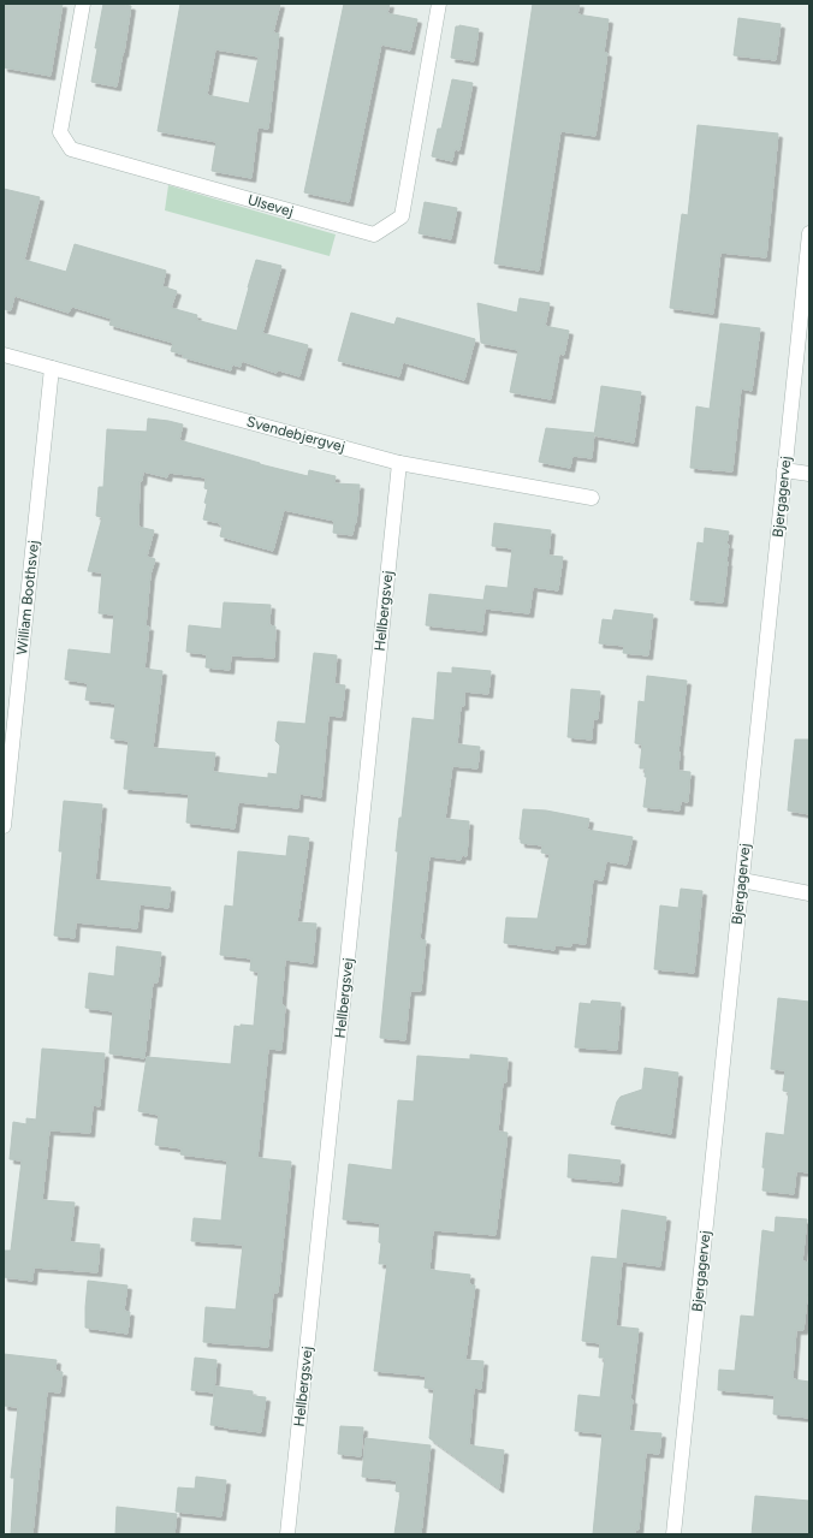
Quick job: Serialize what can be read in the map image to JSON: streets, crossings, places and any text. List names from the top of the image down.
{
  "streets": {
    "street": [
      "Ulsevej",
      "Svendebjergvej",
      "Bjergagervej",
      "William Boothsvej",
      "Hellbergsvej"
    ]
  },
  "crossings": [
    ["Svendebjergvej", "William Boothsvej"],
    ["Svendebjergvej", "Hellbergsvej"]
  ]
}
